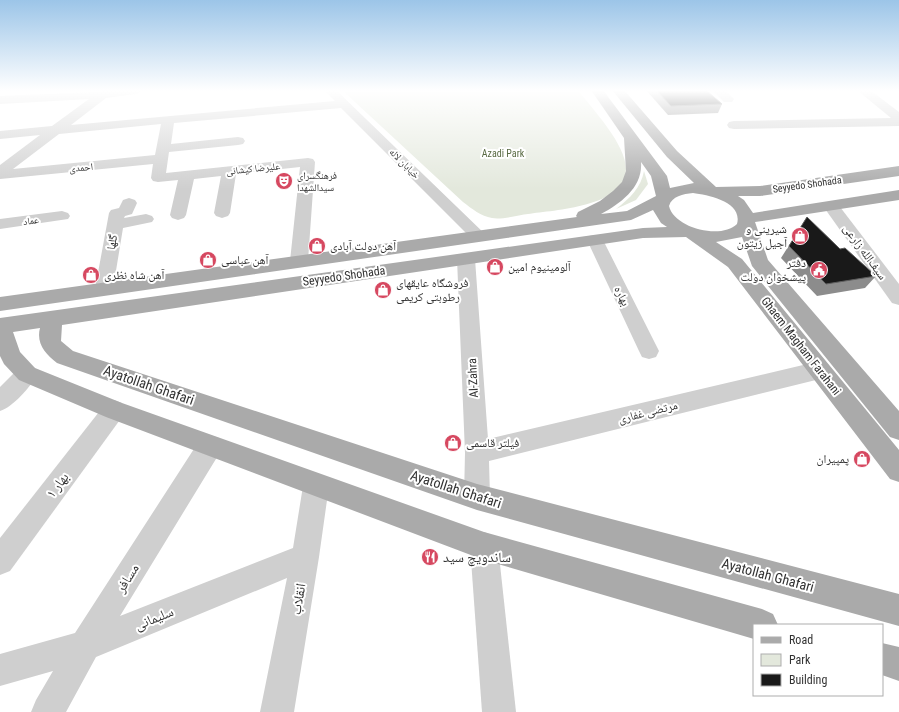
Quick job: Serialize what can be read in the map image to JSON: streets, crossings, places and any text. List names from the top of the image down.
{
  "streets": {
    "main road": ["Seyyedo Shohada", "Ghaem Magham Farahani", "Ayatollah Ghafari"],
    "street": [
      "خیابان لاله",
      "احمدی",
      "علیرضا کیشانی",
      "عماد",
      "گلها",
      "سیف‌الله زارعی",
      "بهاره",
      "Al-Zahra",
      "مرتضی غفاری",
      "بهار ۱",
      "مسافر",
      "انقلاب",
      "سلیمانی"
    ]
  },
  "crossings": [
    ["خیابان لاله", "Seyyedo Shohada"],
    ["احمدی", "علیرضا کیشانی"],
    ["علیرضا کیشانی", "Seyyedo Shohada"],
    ["Seyyedo Shohada", "گلها"],
    ["Seyyedo Shohada", "بهاره"],
    ["Seyyedo Shohada", "Ghaem Magham Farahani"],
    ["Seyyedo Shohada", "Al-Zahra"],
    ["Seyyedo Shohada", "Ayatollah Ghafari"],
    ["Ghaem Magham Farahani", "مرتضی غفاری"],
    ["Al-Zahra", "Ayatollah Ghafari"],
    ["Al-Zahra", "مرتضی غفاری"],
    ["مسافر", "سلیمانی"],
    ["انقلاب", "سلیمانی"]
  ],
  "parks": ["Azadi Park"],
  "places": {
    "theatre": ["فرهنگسرای سیدالشهدا"],
    "shop": [
      "شیرینی و آجیل زیتون",
      "آهن دولت آبادی",
      "آهن عباسی",
      "آلومینیوم امین",
      "آهن شاه نظری",
      "فروشگاه عایقهای رطوبتی کریمی",
      "فیلتر قاسمی",
      "پمپیران"
    ],
    "public building": ["دفتر پیشخوان دولت"],
    "restaurant": ["ساندویچ سید"]
  },
  "legend": ["Road", "Park", "Building"]
}
